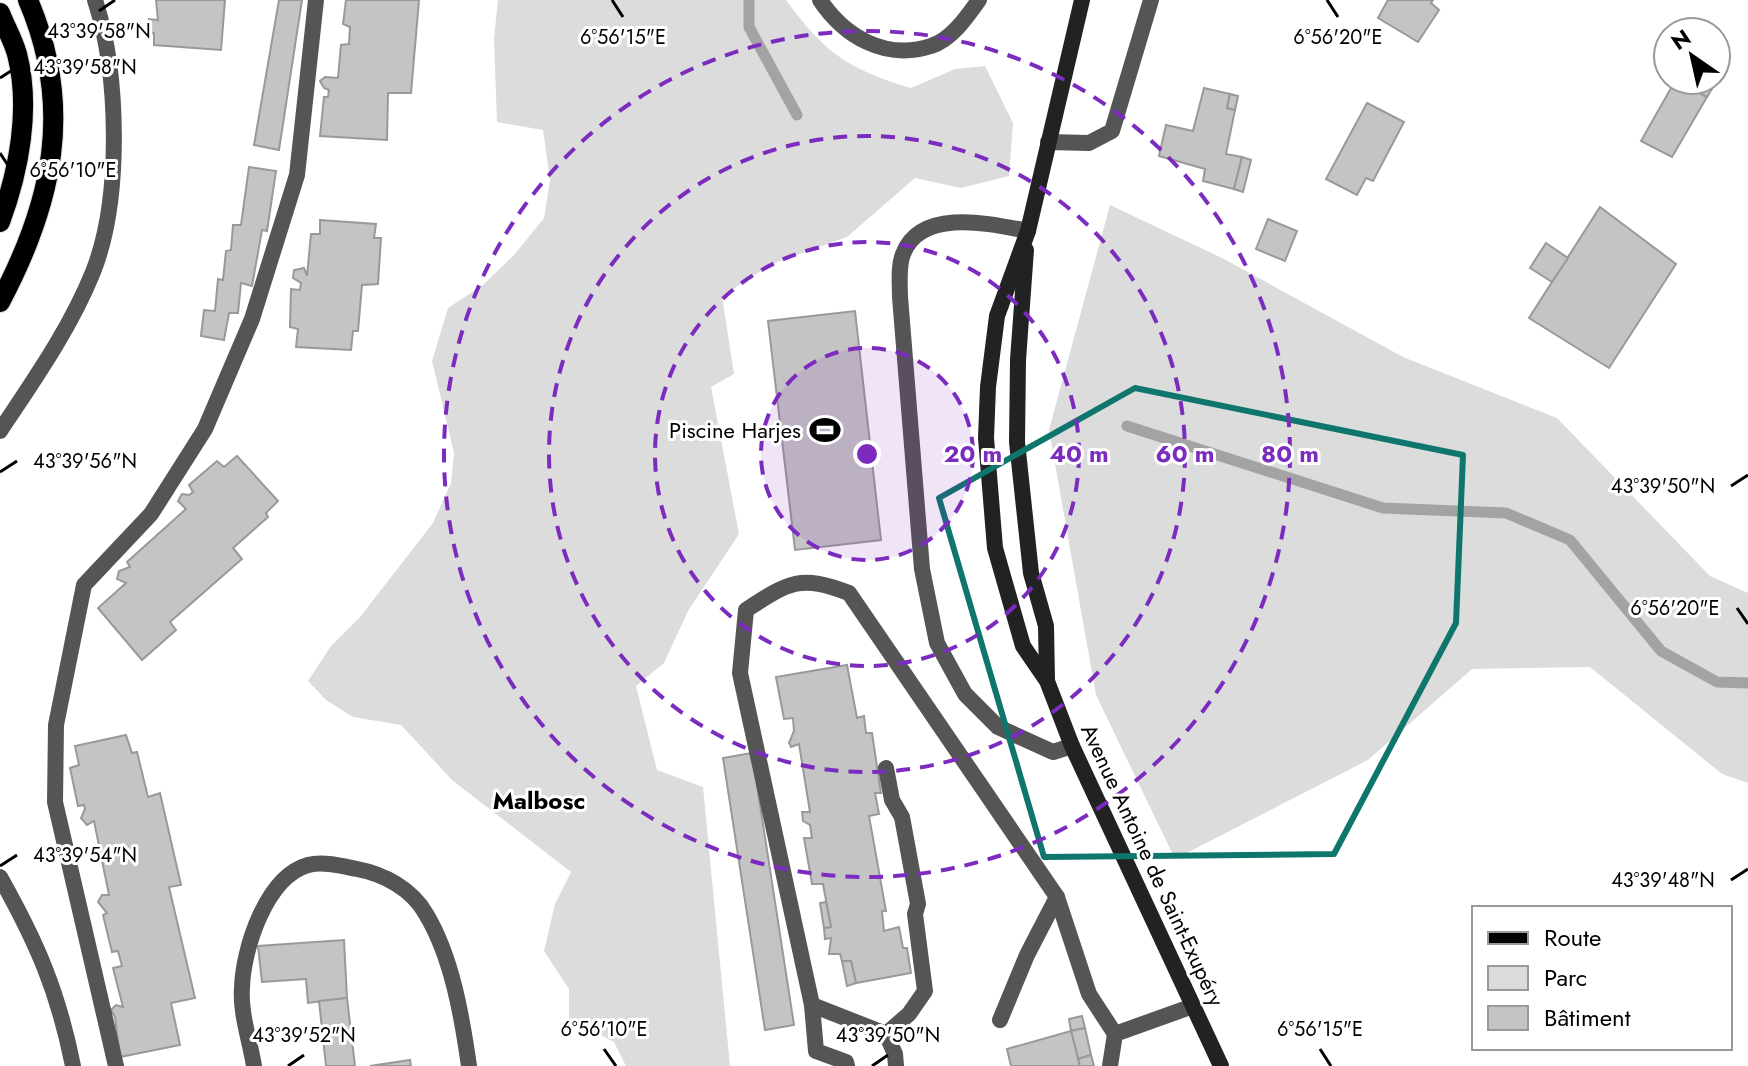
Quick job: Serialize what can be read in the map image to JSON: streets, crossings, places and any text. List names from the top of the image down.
{
  "streets": {
    "main road": ["Avenue Antoine de Saint-Exupéry"]
  },
  "districts": ["Malbosc"],
  "places": {
    "sports": ["Piscine Harjes"]
  },
  "legend": ["Route", "Parc", "Bâtiment"],
  "north": "top left",
  "coordinates": [
    "43°39'58\"N",
    "6°56'15\"E",
    "6°56'20\"E",
    "6°56'10\"E",
    "43°39'56\"N",
    "43°39'50\"N",
    "43°39'54\"N",
    "43°39'48\"N",
    "43°39'52\"N"
  ],
  "rings": [
    "20 m",
    "40 m",
    "60 m",
    "80 m"
  ]
}
